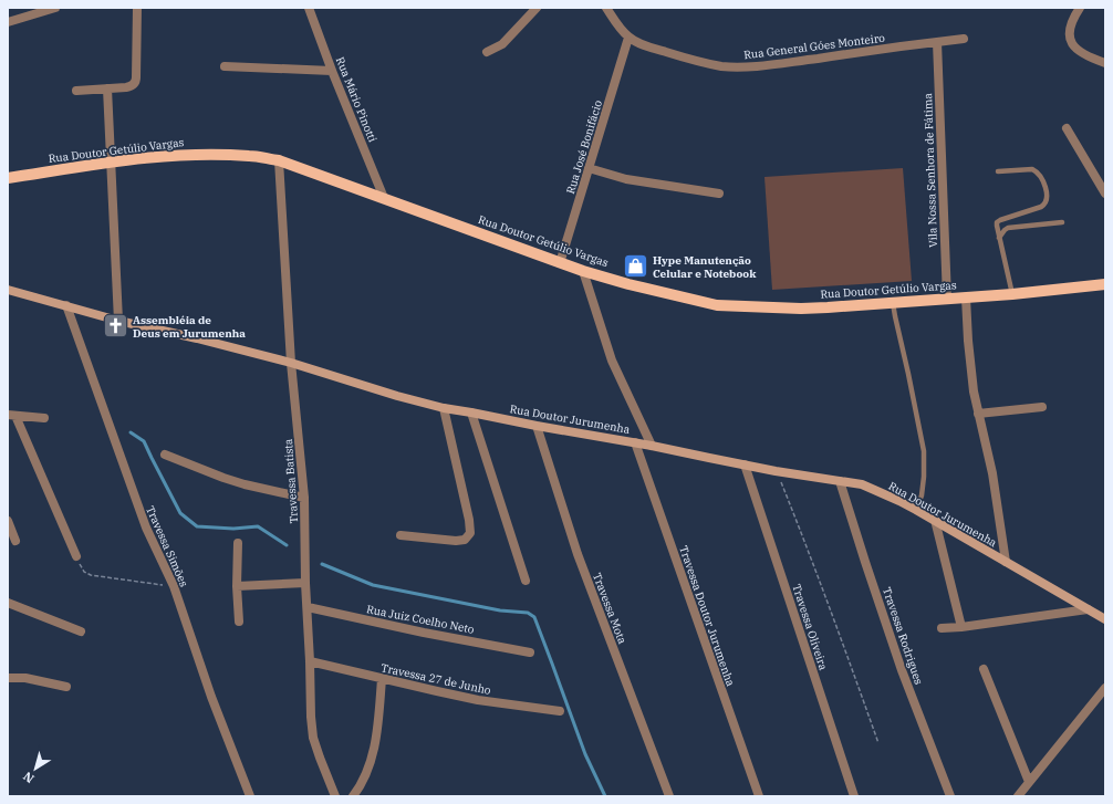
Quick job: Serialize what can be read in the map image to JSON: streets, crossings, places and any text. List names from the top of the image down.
{
  "streets": {
    "main road": ["Rua Doutor Getúlio Vargas", "Rua Doutor Jurumenha"],
    "street": [
      "Rua General Góes Monteiro",
      "Rua Mário Pinotti",
      "Rua José Bonifácio",
      "Vila Nossa Senhora de Fátima",
      "Travessa Batista",
      "Travessa Simões",
      "Travessa Mota",
      "Travessa Doutor Jurumenha",
      "Rua Juiz Coelho Neto",
      "Travessa Oliveira",
      "Travessa Rodrigues",
      "Travessa 27 de Junho"
    ]
  },
  "crossings": [
    ["Rua General Góes Monteiro", "Rua José Bonifácio"],
    ["Rua General Góes Monteiro", "Vila Nossa Senhora de Fátima"],
    ["Rua Mário Pinotti", "Rua Doutor Getúlio Vargas"],
    ["Rua José Bonifácio", "Rua Doutor Getúlio Vargas"],
    ["Rua Doutor Getúlio Vargas", "Vila Nossa Senhora de Fátima"],
    ["Rua Doutor Getúlio Vargas", "Travessa Batista"],
    ["Rua Doutor Jurumenha", "Travessa Batista"],
    ["Rua Doutor Jurumenha", "Travessa Simões"],
    ["Rua Doutor Jurumenha", "Travessa Mota"],
    ["Rua Doutor Jurumenha", "Travessa Doutor Jurumenha"],
    ["Rua Doutor Jurumenha", "Travessa Oliveira"],
    ["Rua Doutor Jurumenha", "Travessa Rodrigues"],
    ["Travessa Batista", "Rua Juiz Coelho Neto"],
    ["Travessa Batista", "Travessa 27 de Junho"]
  ],
  "places": {
    "shop": ["Hype Manutenção Celular e Notebook"],
    "church": ["Assembléia de Deus em Jurumenha"]
  },
  "north": "bottom left"
}
